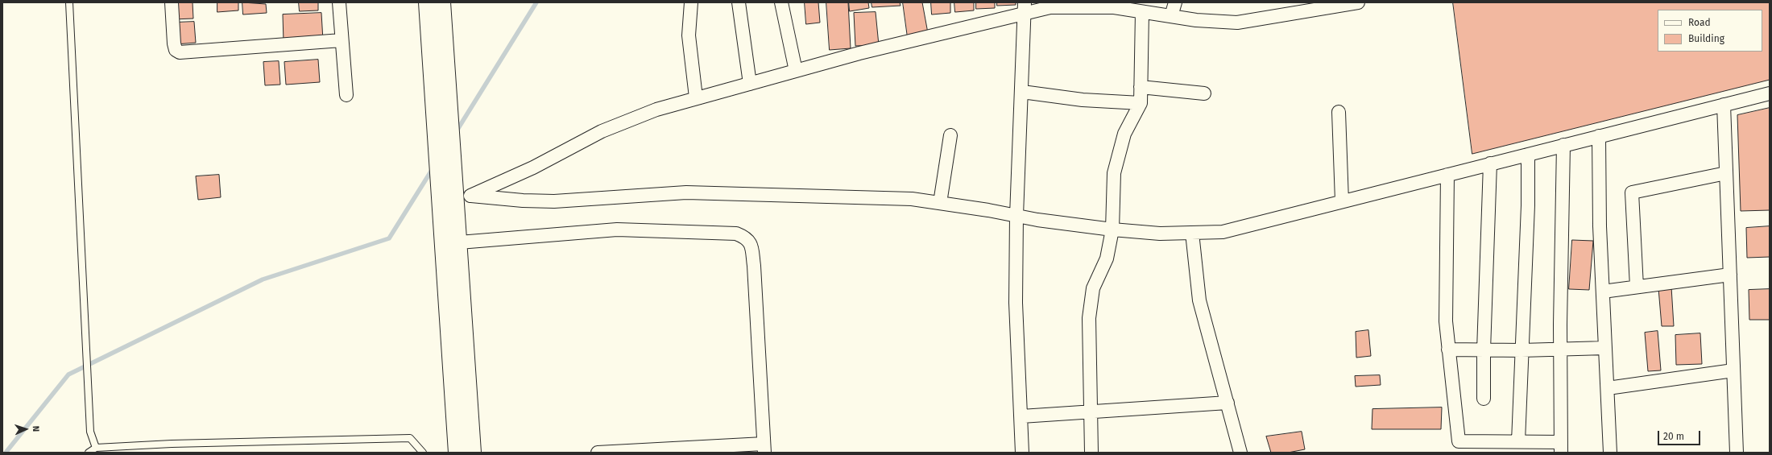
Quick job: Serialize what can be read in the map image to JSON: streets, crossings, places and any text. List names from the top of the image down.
{
  "legend": ["Road", "Building"],
  "scale_bar": "20 m",
  "north": "right"
}
